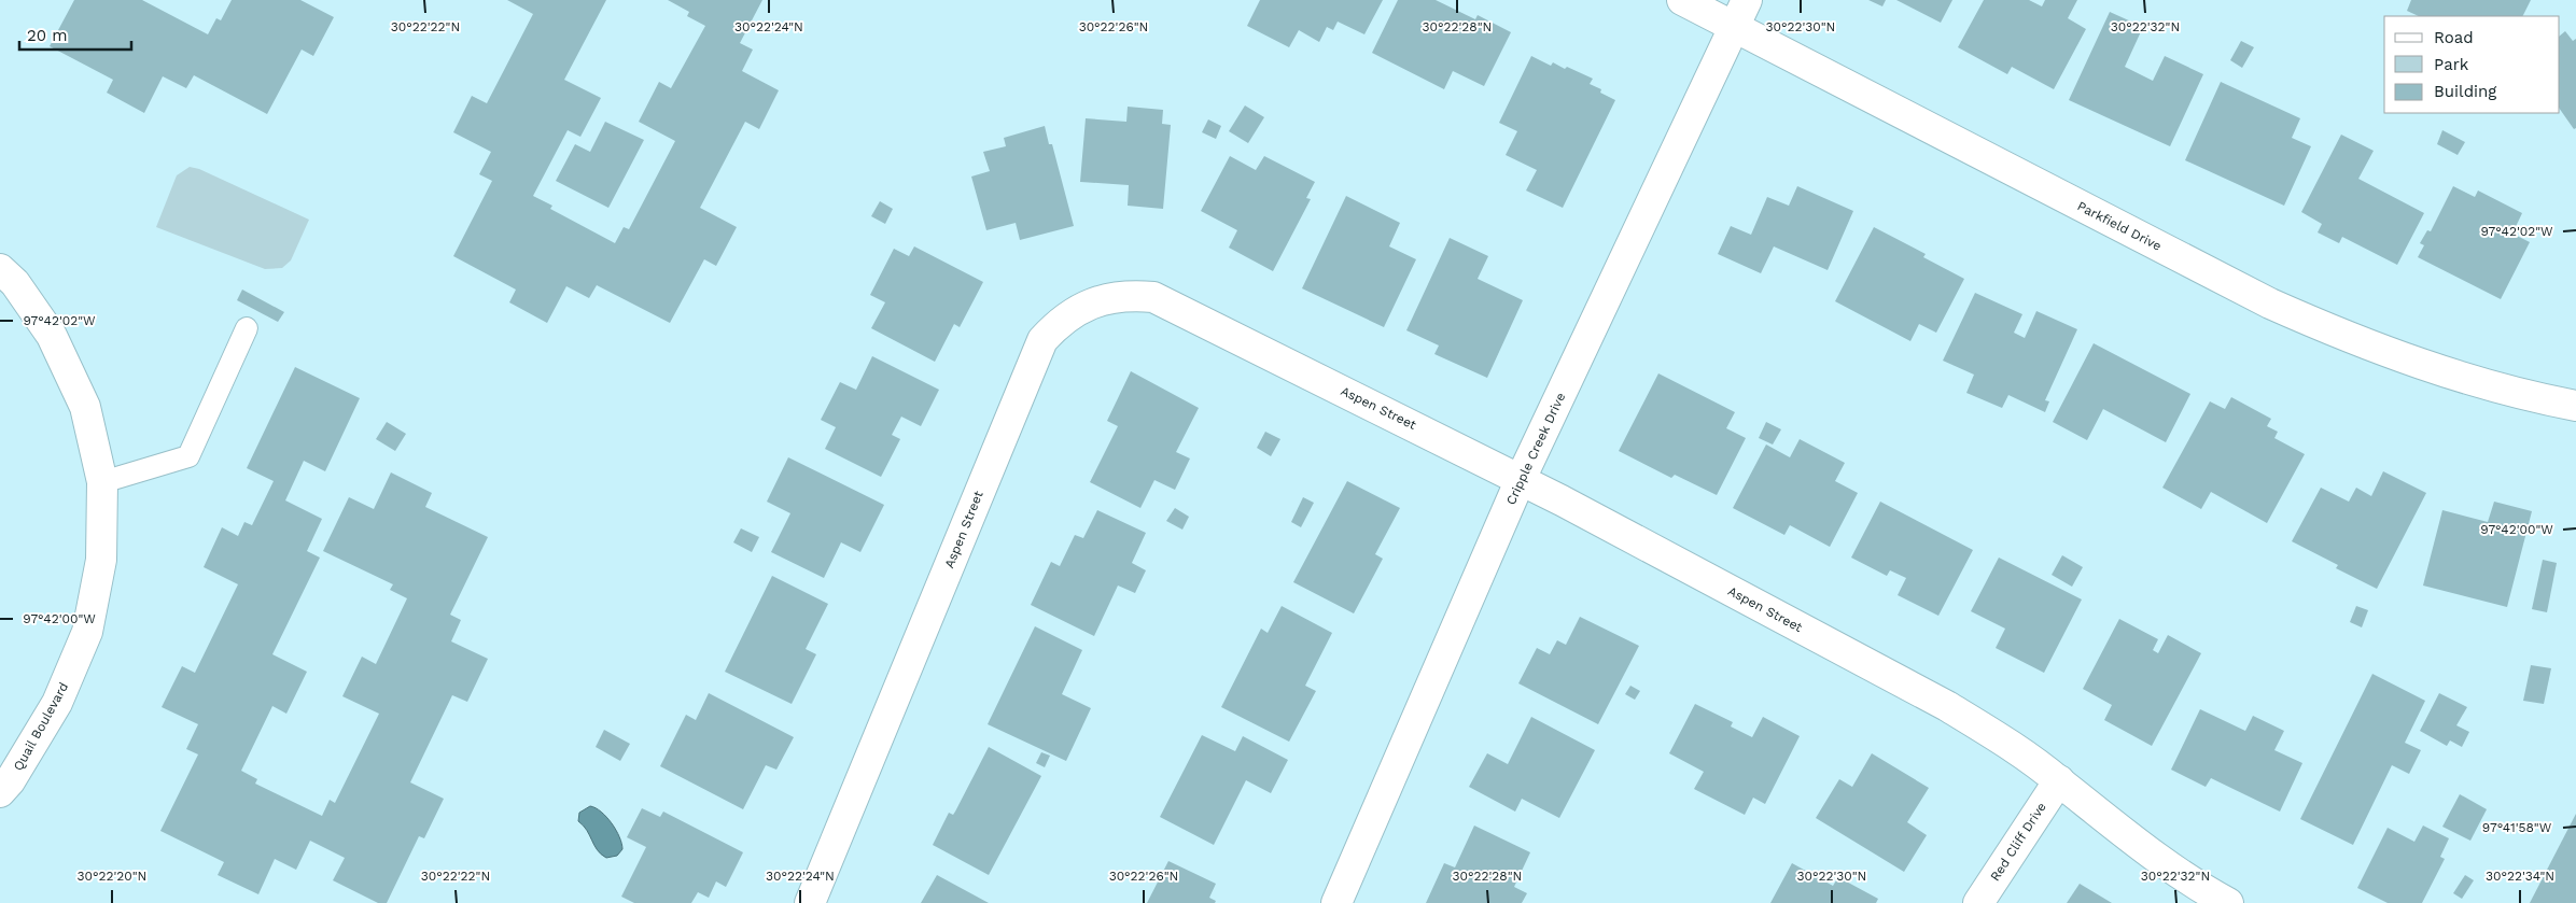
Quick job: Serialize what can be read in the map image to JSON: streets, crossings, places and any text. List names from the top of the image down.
{
  "streets": {
    "street": [
      "Parkfield Drive",
      "Aspen Street",
      "Cripple Creek Drive",
      "Quail Boulevard",
      "Red Cliff Drive"
    ]
  },
  "crossings": [
    ["Parkfield Drive", "Cripple Creek Drive"],
    ["Aspen Street", "Cripple Creek Drive"],
    ["Aspen Street", "Red Cliff Drive"]
  ],
  "legend": ["Road", "Park", "Building"],
  "scale_bar": "20 m",
  "coordinates": [
    "30°22'22\"N",
    "30°22'24\"N",
    "30°22'26\"N",
    "30°22'28\"N",
    "30°22'30\"N",
    "30°22'32\"N",
    "97°42'02\"W",
    "97°42'00\"W",
    "97°41'58\"W",
    "30°22'20\"N",
    "30°22'34\"N"
  ]
}
